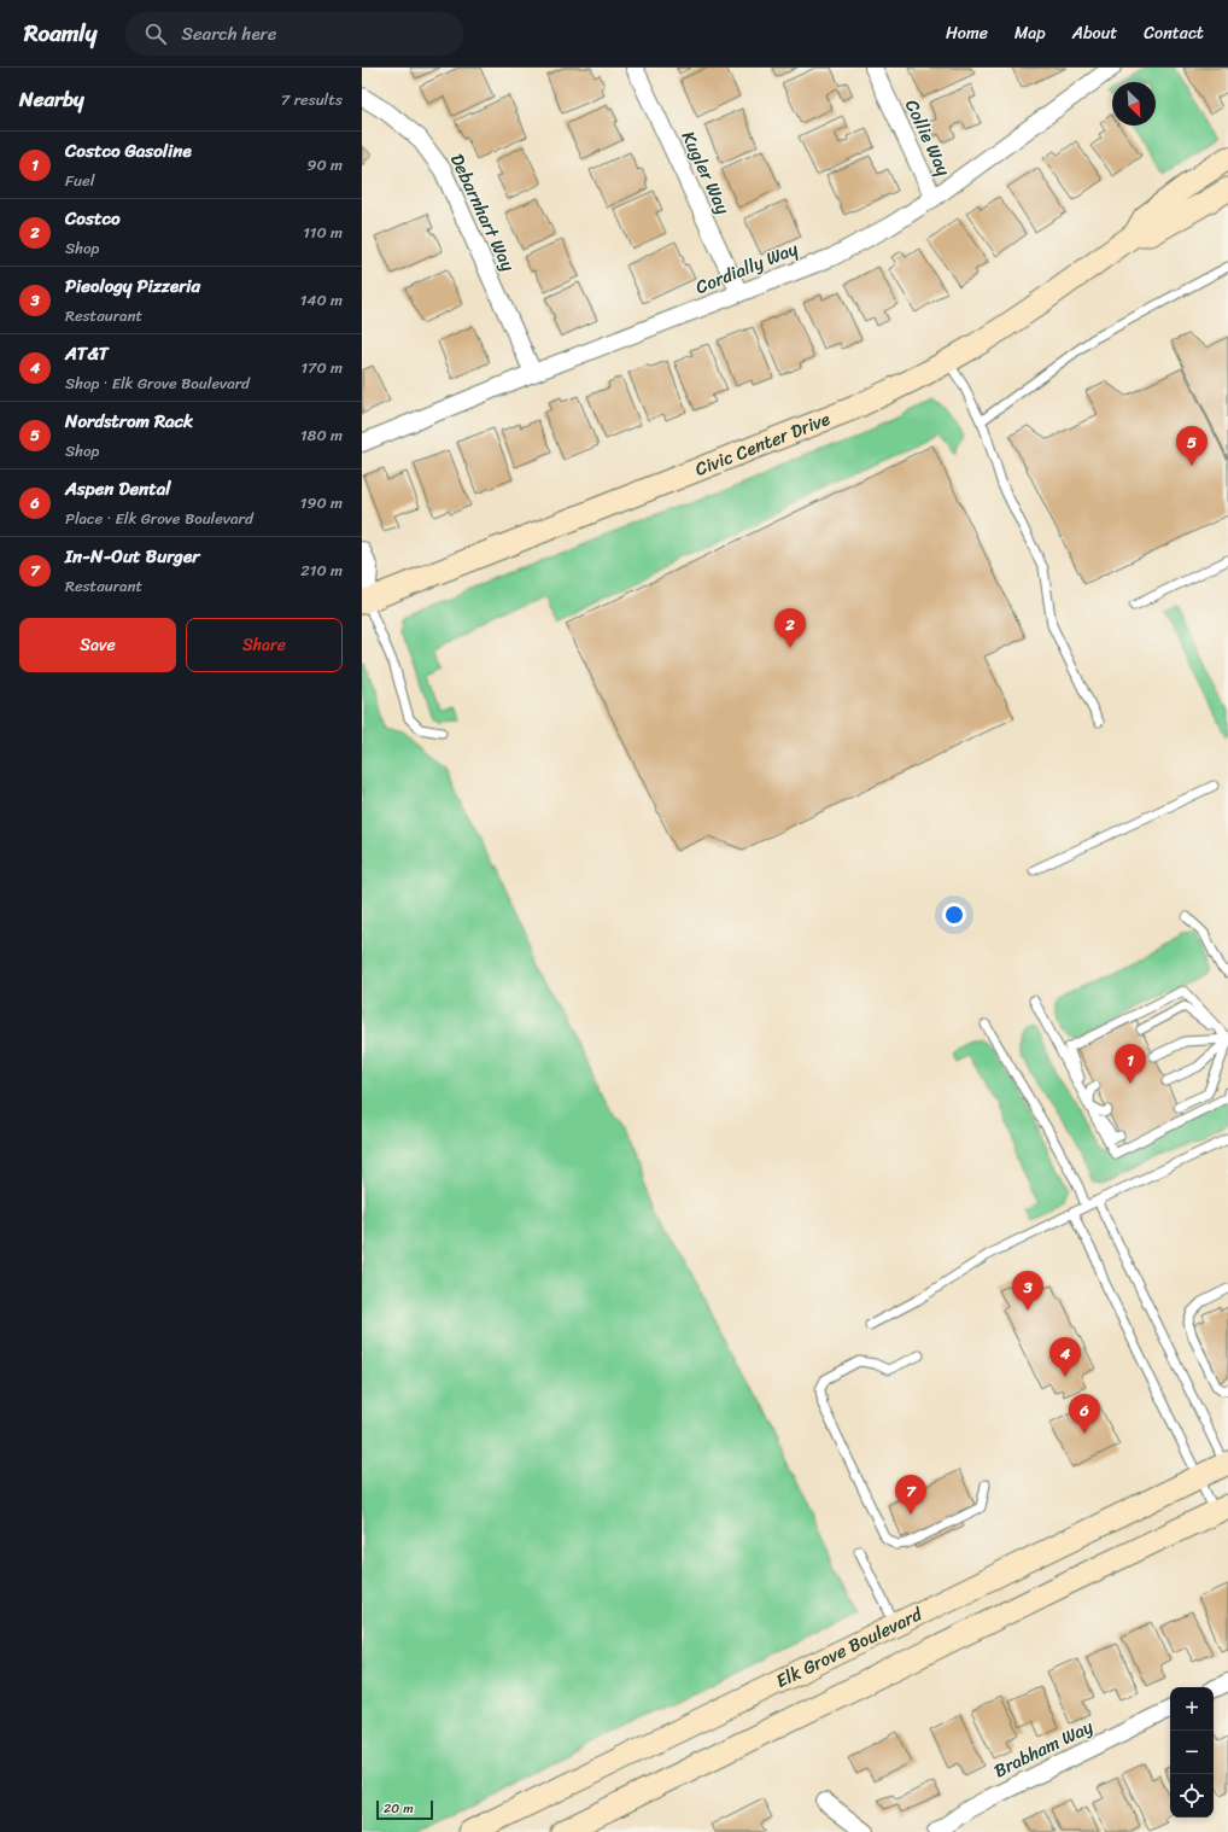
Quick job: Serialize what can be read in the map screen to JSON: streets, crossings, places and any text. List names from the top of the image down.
{
  "streets": {
    "main road": ["Civic Center Drive", "Elk Grove Boulevard"],
    "street": [
      "Collie Way",
      "Kugler Way",
      "Debarnhart Way",
      "Cordially Way",
      "Brabham Way"
    ]
  },
  "crossings": [
    ["Collie Way", "Cordially Way"],
    ["Kugler Way", "Cordially Way"],
    ["Debarnhart Way", "Cordially Way"]
  ],
  "scale_bar": "20 m",
  "north": "bottom right",
  "page": {
    "header": "Roamly",
    "search": "Search here",
    "nav": [
      "Home",
      "Map",
      "About",
      "Contact"
    ],
    "heading": ["Nearby", "7 results"],
    "list": [
      {
        "mark": "1",
        "name": "Costco Gasoline",
        "note": "Fuel",
        "value": "90 m"
      },
      {
        "mark": "2",
        "name": "Costco",
        "note": "Shop",
        "value": "110 m"
      },
      {
        "mark": "3",
        "name": "Pieology Pizzeria",
        "note": "Restaurant",
        "value": "140 m"
      },
      {
        "mark": "4",
        "name": "AT&T",
        "note": "Shop · Elk Grove Boulevard",
        "value": "170 m"
      },
      {
        "mark": "5",
        "name": "Nordstrom Rack",
        "note": "Shop",
        "value": "180 m"
      },
      {
        "mark": "6",
        "name": "Aspen Dental",
        "note": "Place · Elk Grove Boulevard",
        "value": "190 m"
      },
      {
        "mark": "7",
        "name": "In-N-Out Burger",
        "note": "Restaurant",
        "value": "210 m"
      }
    ],
    "pins": [
      "5",
      "2",
      "1",
      "3",
      "4",
      "6",
      "7"
    ],
    "buttons": ["Save", "Share"],
    "map_buttons": ["+", "−"],
    "scale": "20 m"
  }
}
